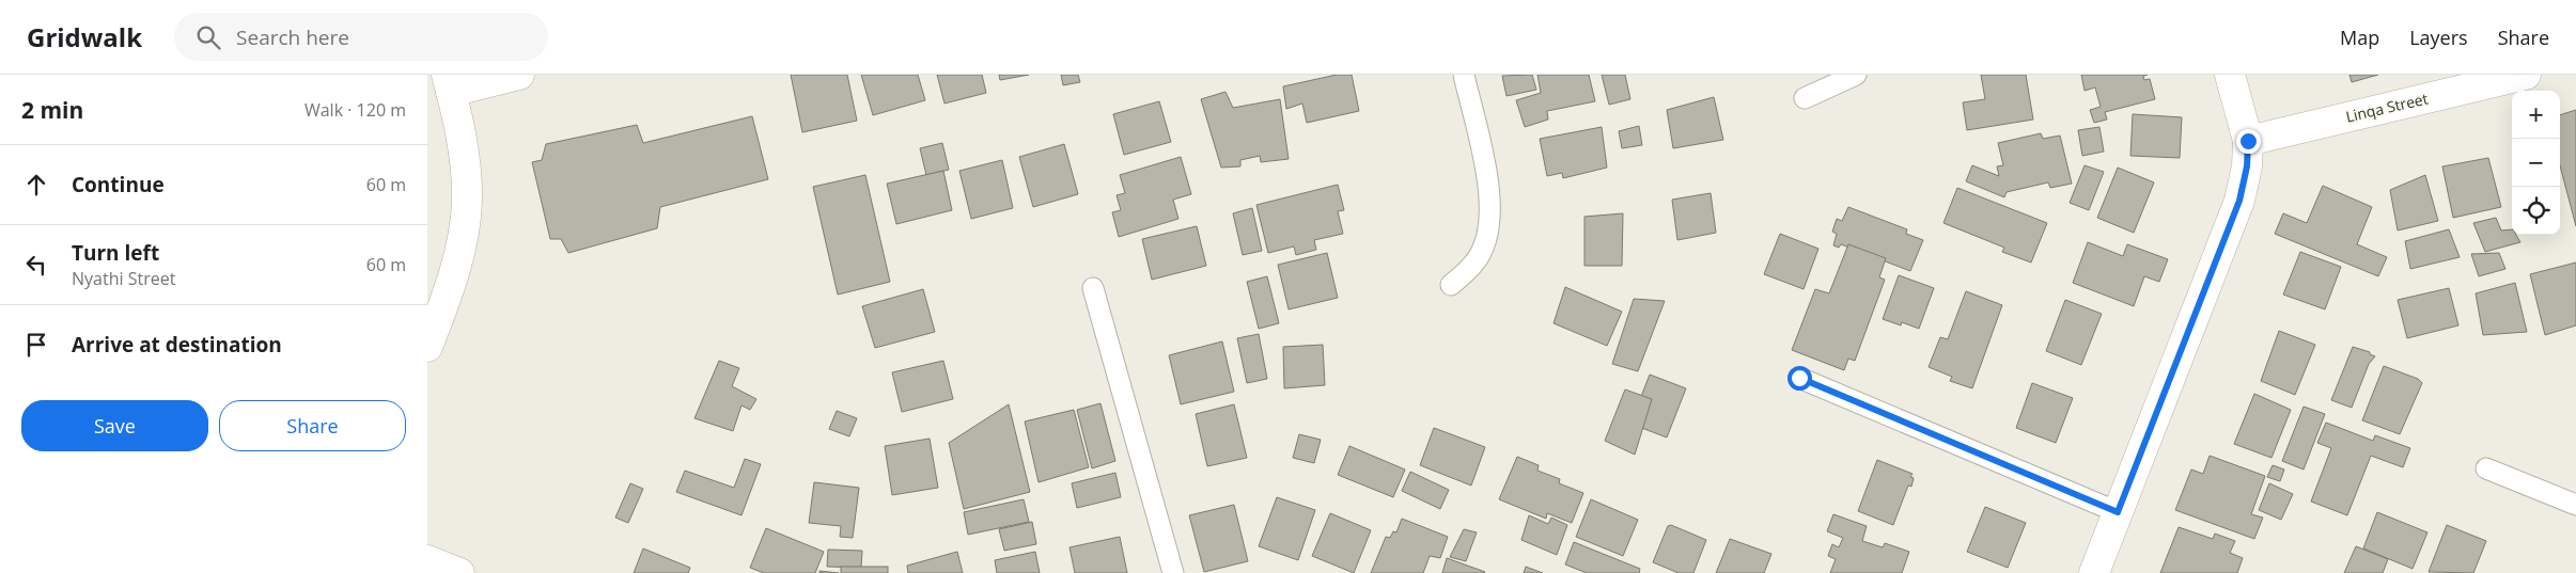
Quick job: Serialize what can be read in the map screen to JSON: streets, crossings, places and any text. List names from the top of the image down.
{
  "streets": {
    "street": ["Linqa Street"]
  },
  "page": {
    "header": "Gridwalk",
    "search": "Search here",
    "nav": ["Map", "Layers", "Share"],
    "heading": ["2 min", "Walk · 120 m"],
    "map_buttons": ["+", "−"],
    "list": [
      ["Continue", "60 m"],
      ["Turn left", "Nyathi Street", "60 m"],
      "Arrive at destination"
    ],
    "buttons": ["Save", "Share"]
  }
}
